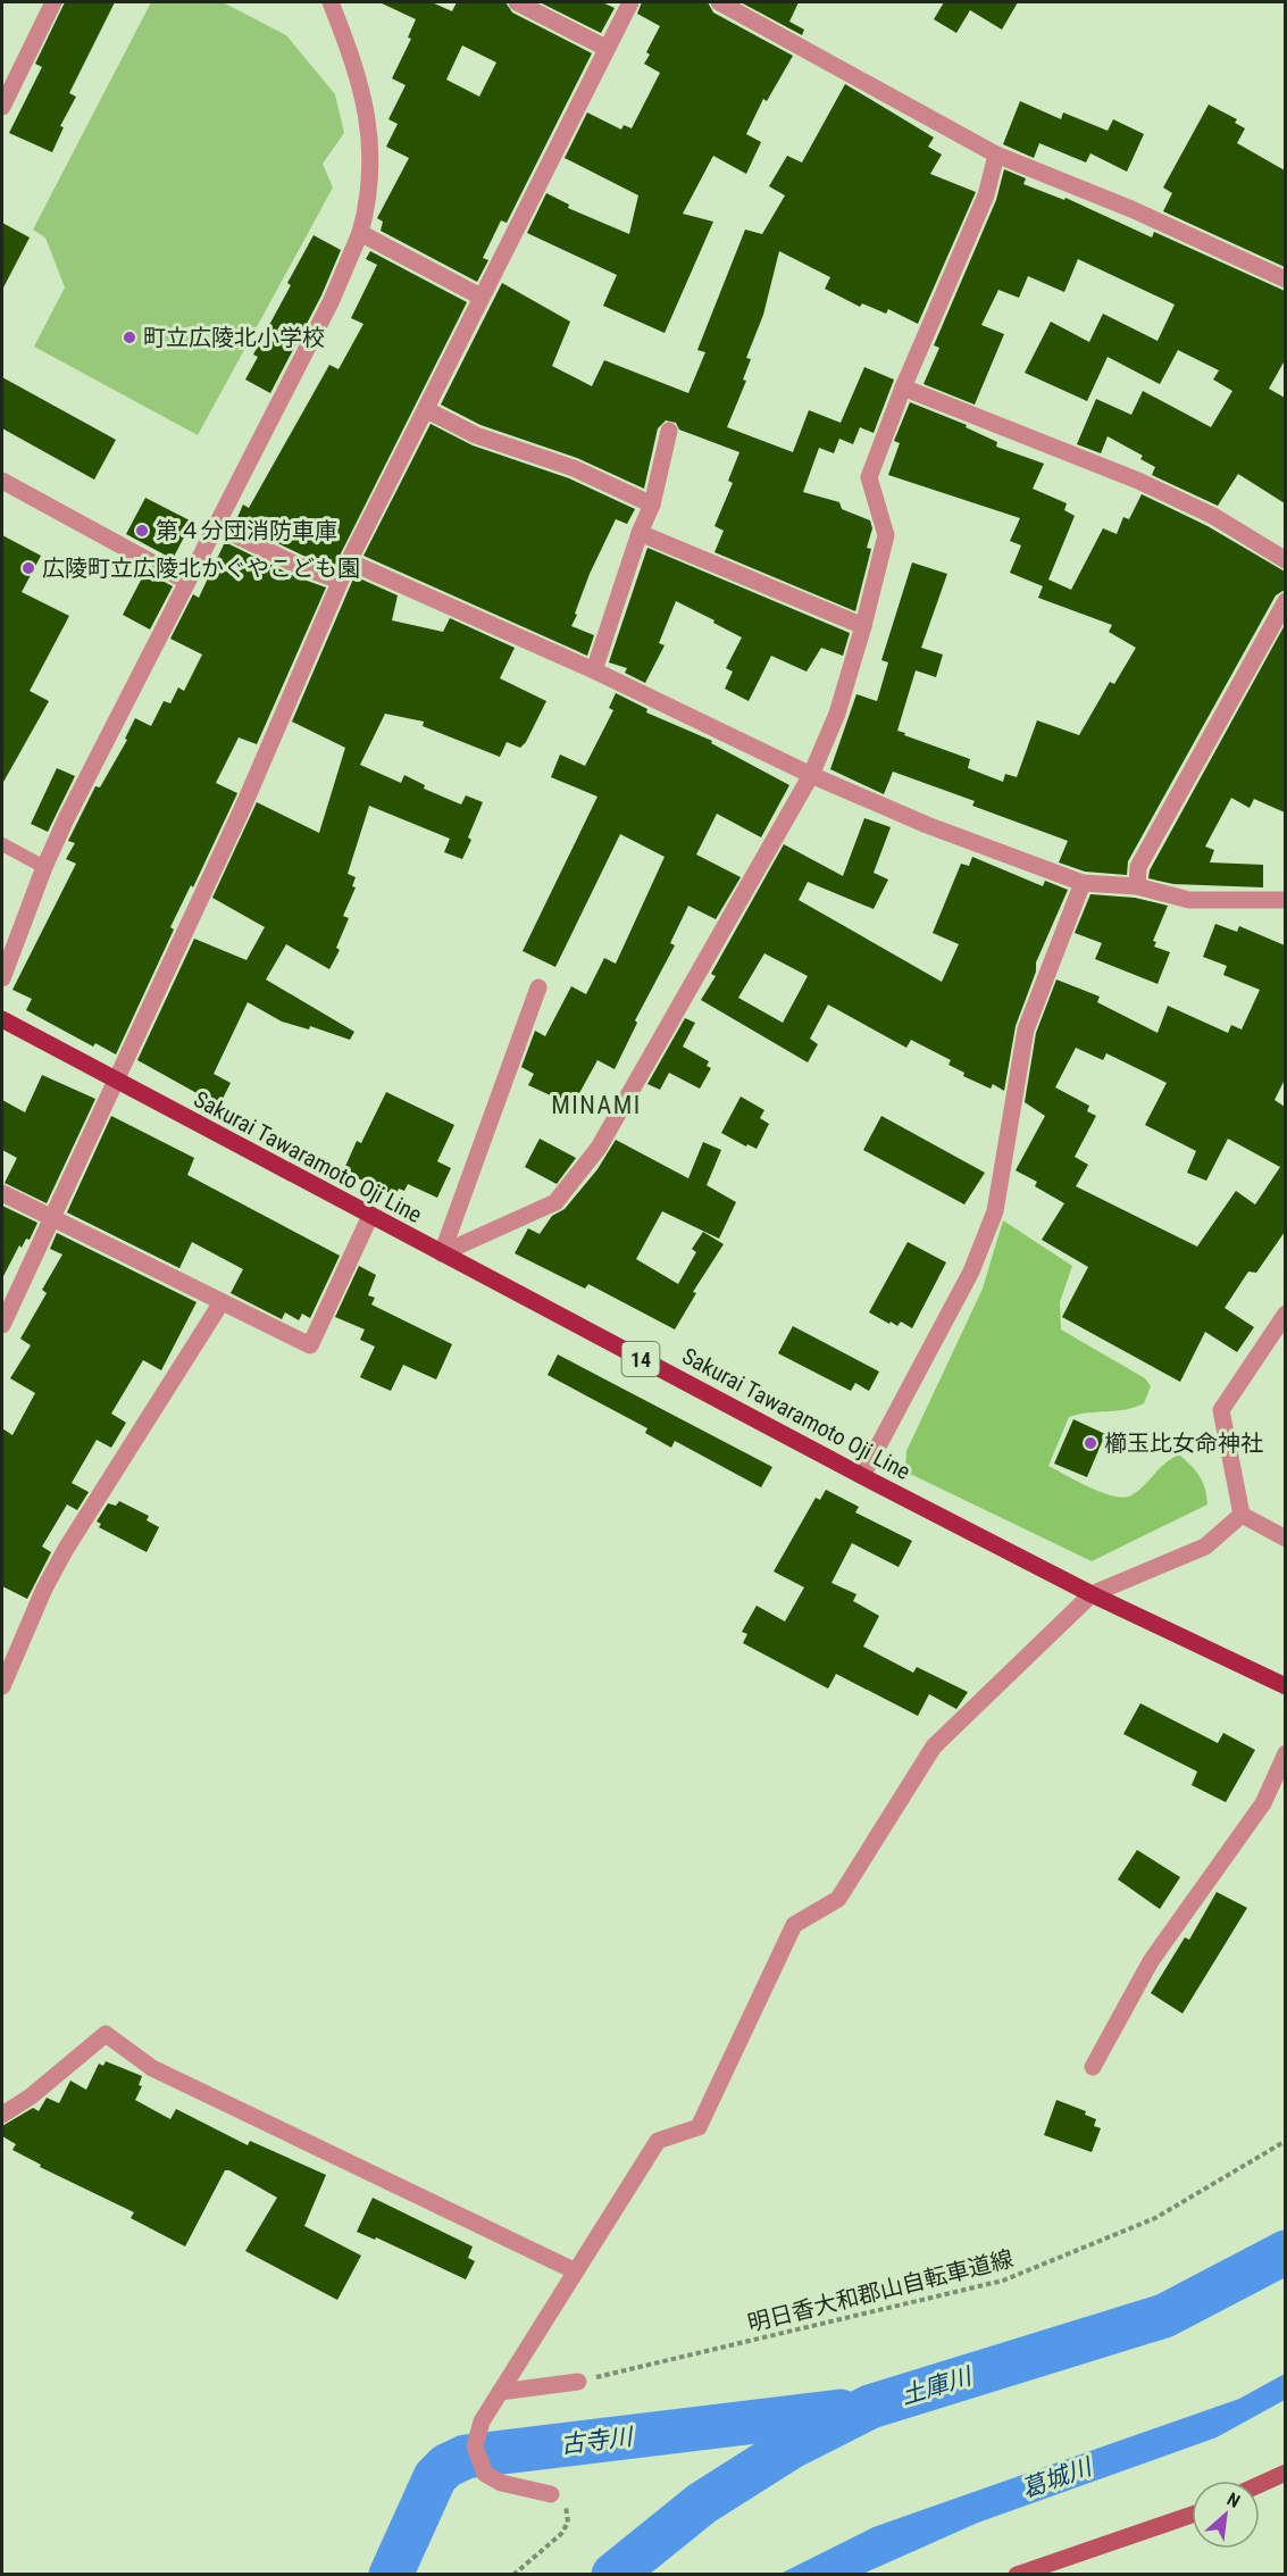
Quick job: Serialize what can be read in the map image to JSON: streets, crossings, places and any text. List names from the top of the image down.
{
  "streets": {
    "main road": ["Sakurai Tawaramoto Oji Line", "14"],
    "path": ["明日香大和郡山自転車道線"]
  },
  "districts": ["MINAMI"],
  "water": ["土庫川", "古寺川", "葛城川"],
  "places": [
    "町立広陵北小学校",
    "第４分団消防車庫",
    "広陵町立広陵北かぐやこども園",
    "櫛玉比女命神社"
  ],
  "north": "top right"
}
